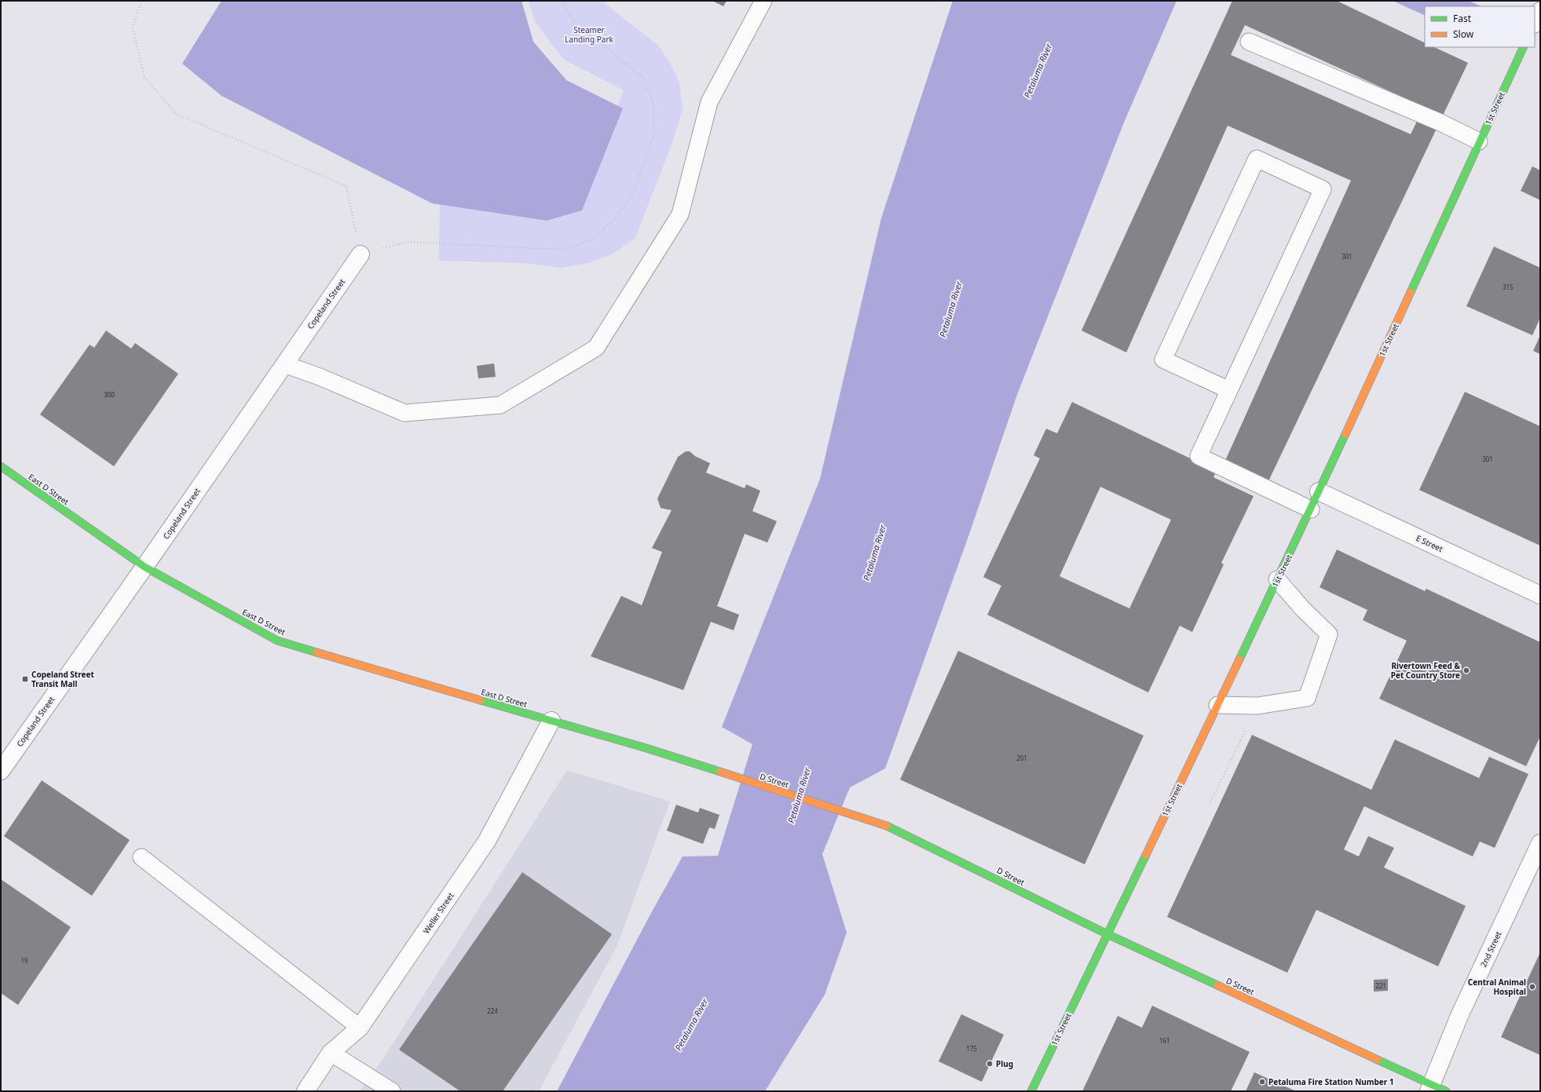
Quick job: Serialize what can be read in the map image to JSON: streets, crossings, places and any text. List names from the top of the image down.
{
  "streets": {
    "street": [
      "1st Street",
      "Copeland Street",
      "East D Street",
      "E Street",
      "D Street",
      "Weller Street",
      "2nd Street"
    ]
  },
  "crossings": [
    ["1st Street", "E Street"],
    ["1st Street", "D Street"],
    ["Copeland Street", "East D Street"],
    ["East D Street", "D Street"],
    ["East D Street", "Weller Street"],
    ["D Street", "Weller Street"],
    ["D Street", "2nd Street"]
  ],
  "water": ["Petaluma River"],
  "parks": ["Steamer Landing Park"],
  "places": {
    "other": [
      "Rivertown Feed & Pet Country Store",
      "Central Animal Hospital",
      "Plug",
      "Petaluma Fire Station Number 1"
    ],
    "transit": ["Copeland Street Transit Mall"]
  },
  "house_numbers": [
    "301",
    "315",
    "300",
    "301",
    "201",
    "19",
    "221",
    "224",
    "161",
    "175"
  ],
  "legend": ["Fast", "Slow"]
}
